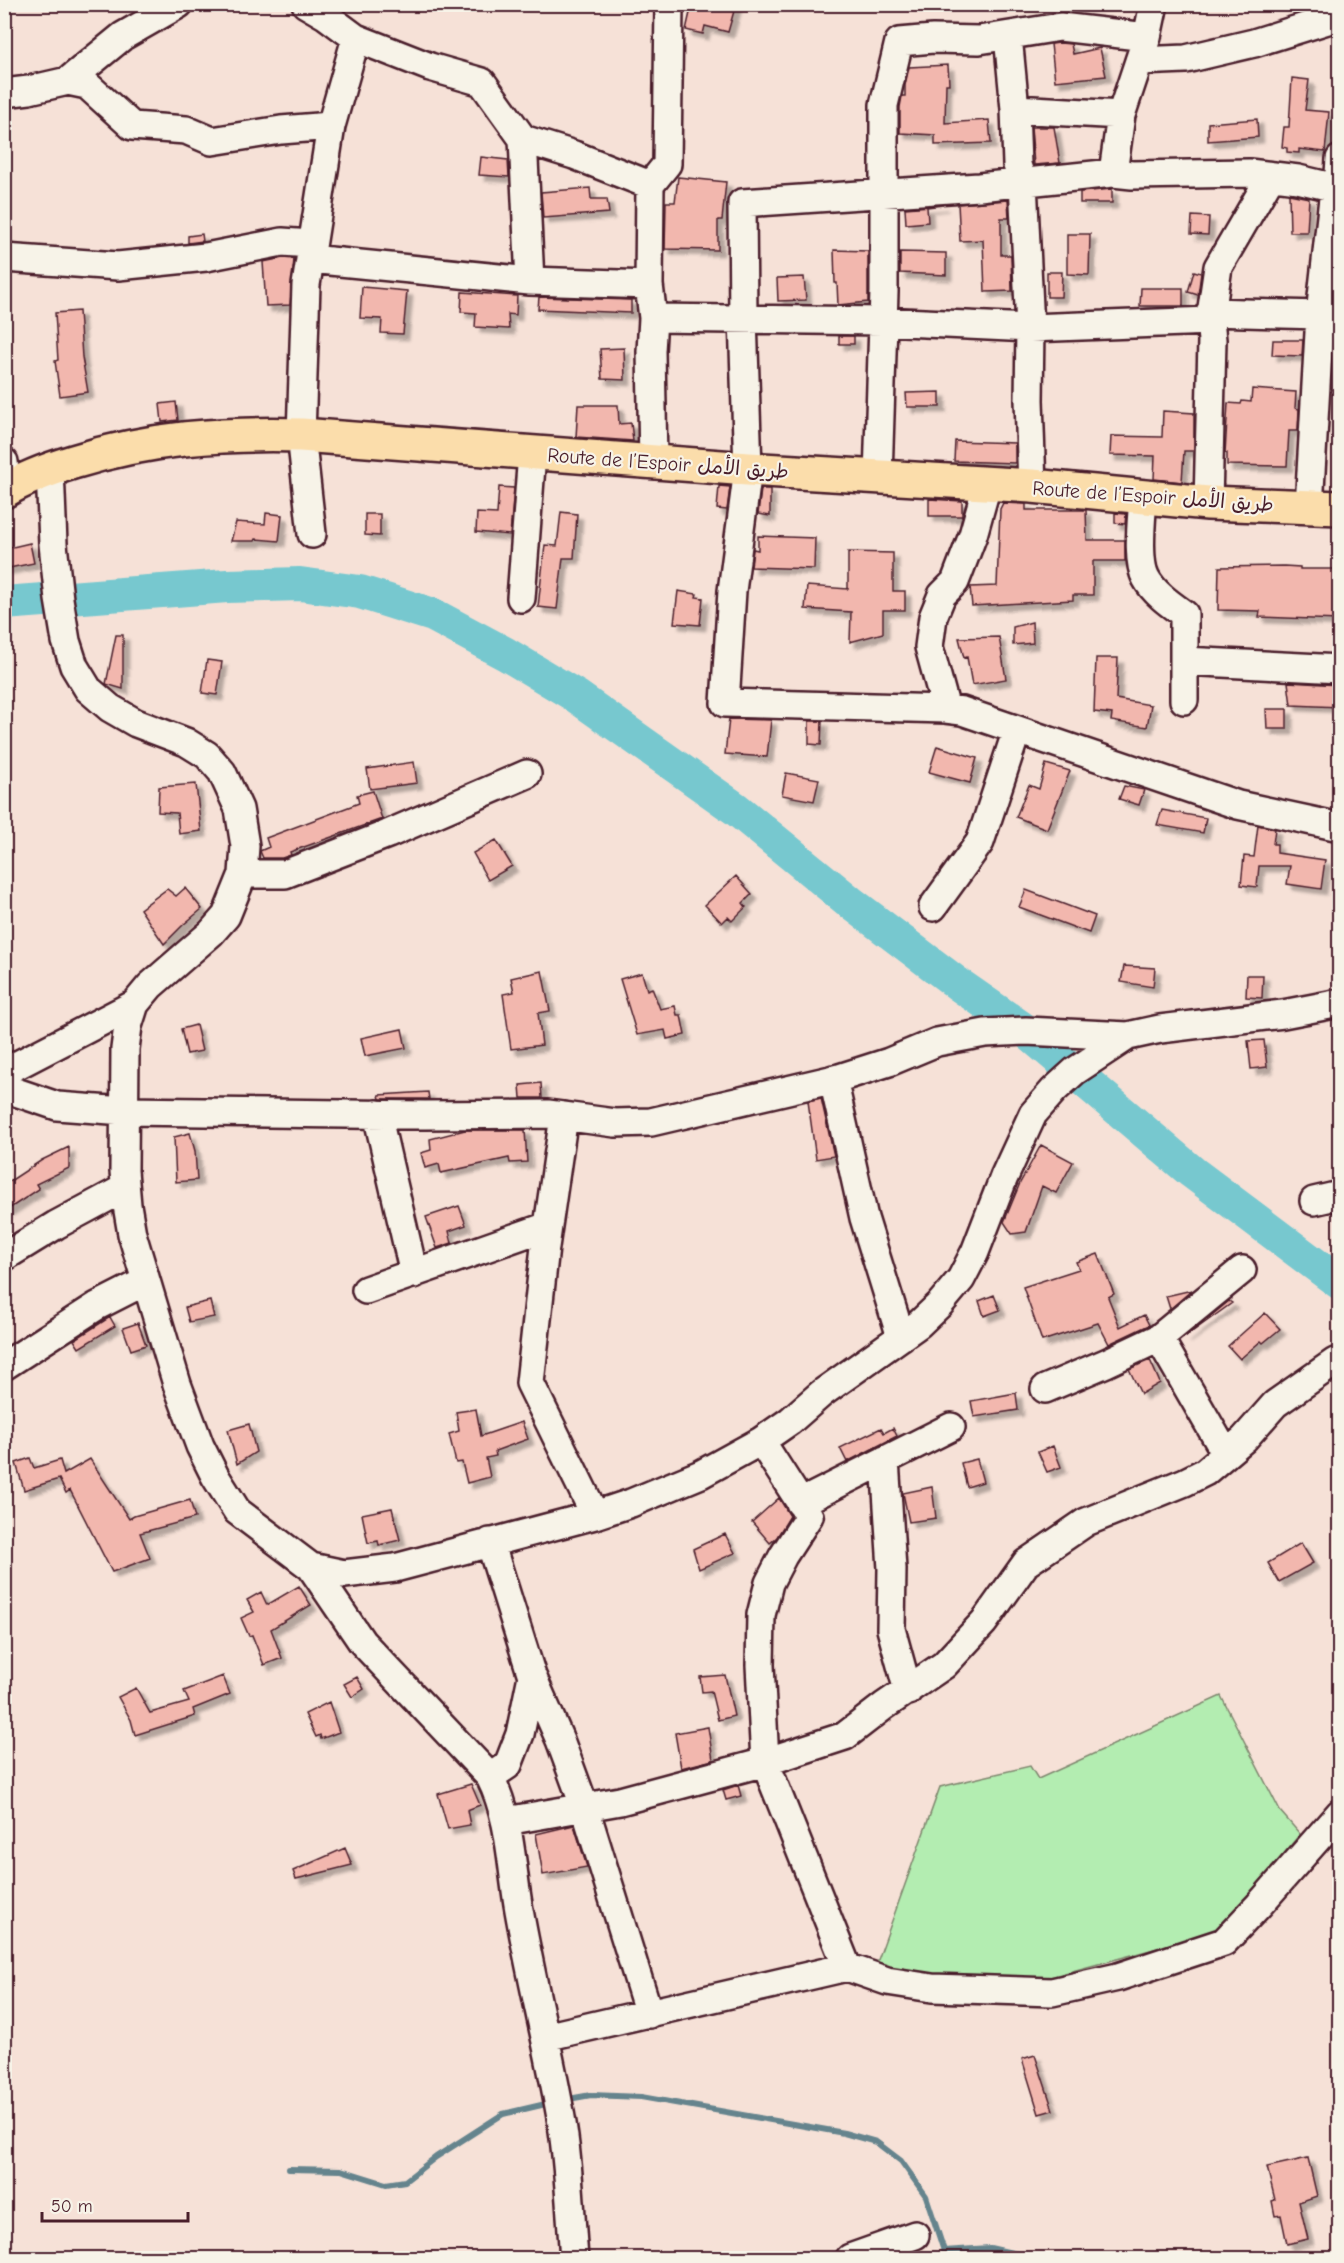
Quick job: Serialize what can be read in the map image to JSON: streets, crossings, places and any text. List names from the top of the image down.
{
  "streets": {
    "highway": ["Route de l’Espoir طريق الأمل"]
  },
  "scale_bar": "50 m"
}
